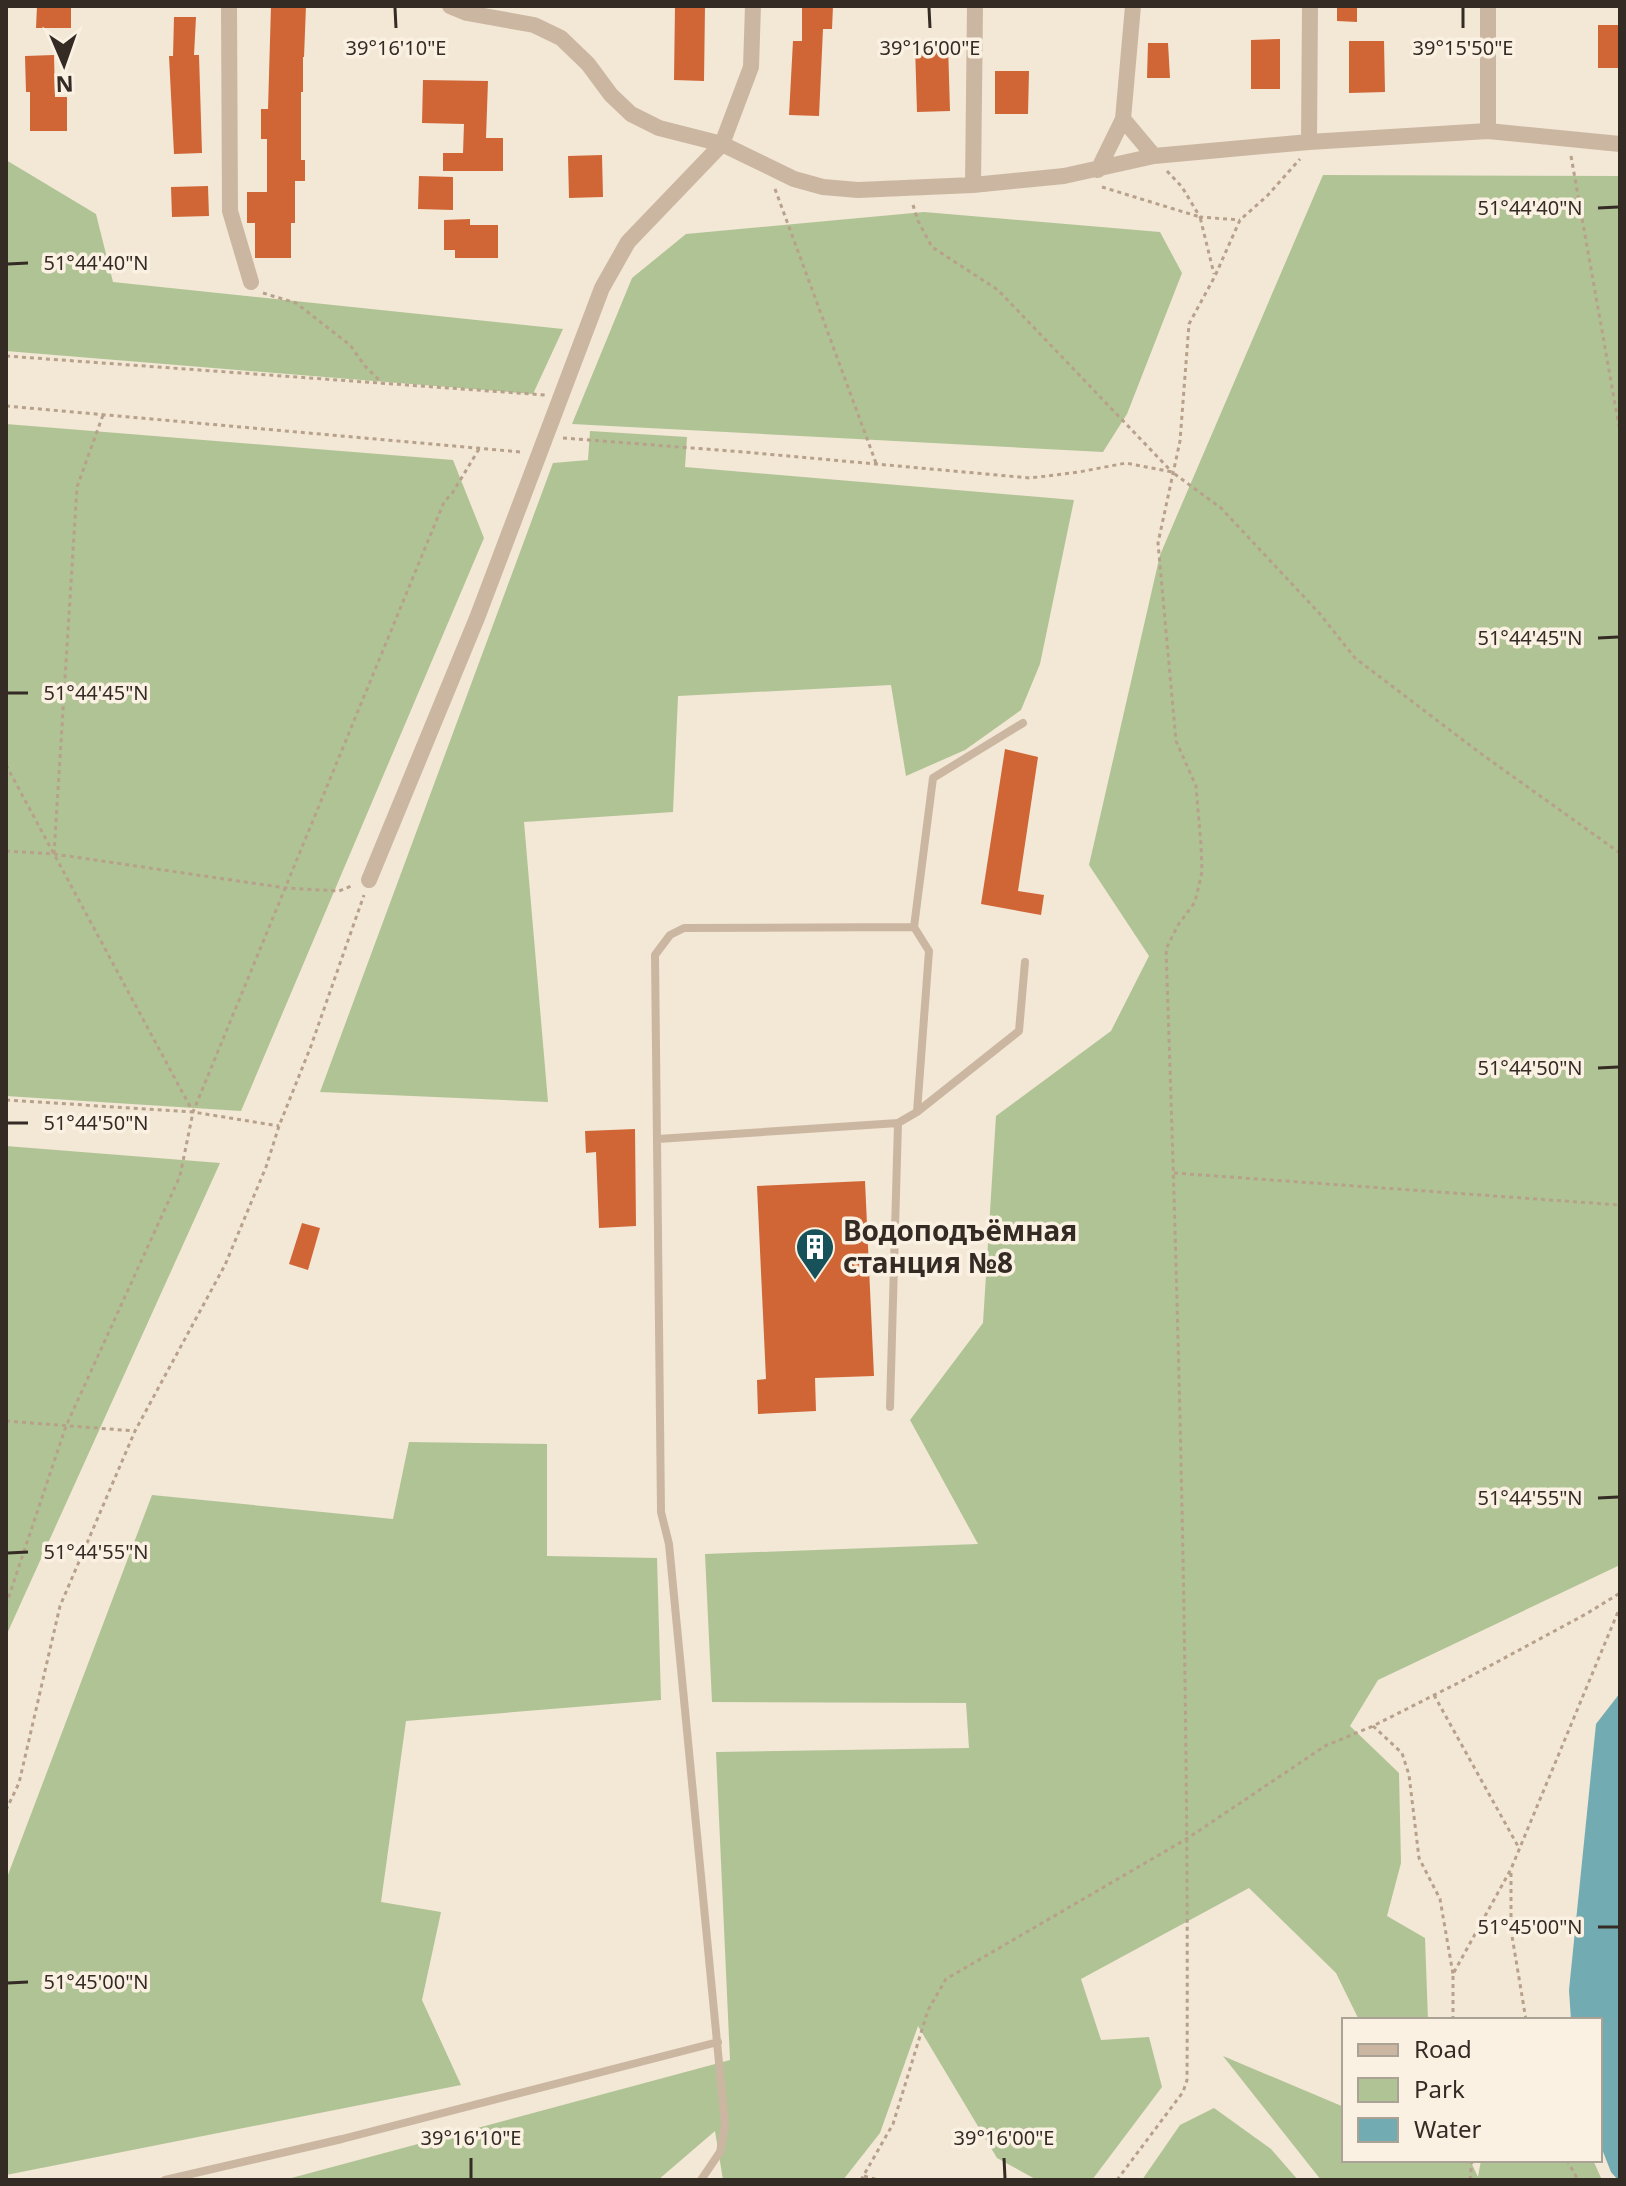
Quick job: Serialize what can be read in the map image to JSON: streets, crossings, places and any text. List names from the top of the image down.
{
  "places": {
    "building": ["Водоподъёмная станция №8"]
  },
  "legend": ["Road", "Park", "Water"],
  "north": "bottom",
  "coordinates": [
    "39°16'10\"E",
    "39°16'00\"E",
    "39°15'50\"E",
    "51°44'40\"N",
    "51°44'45\"N",
    "51°44'50\"N",
    "51°44'55\"N",
    "51°45'00\"N"
  ]
}
